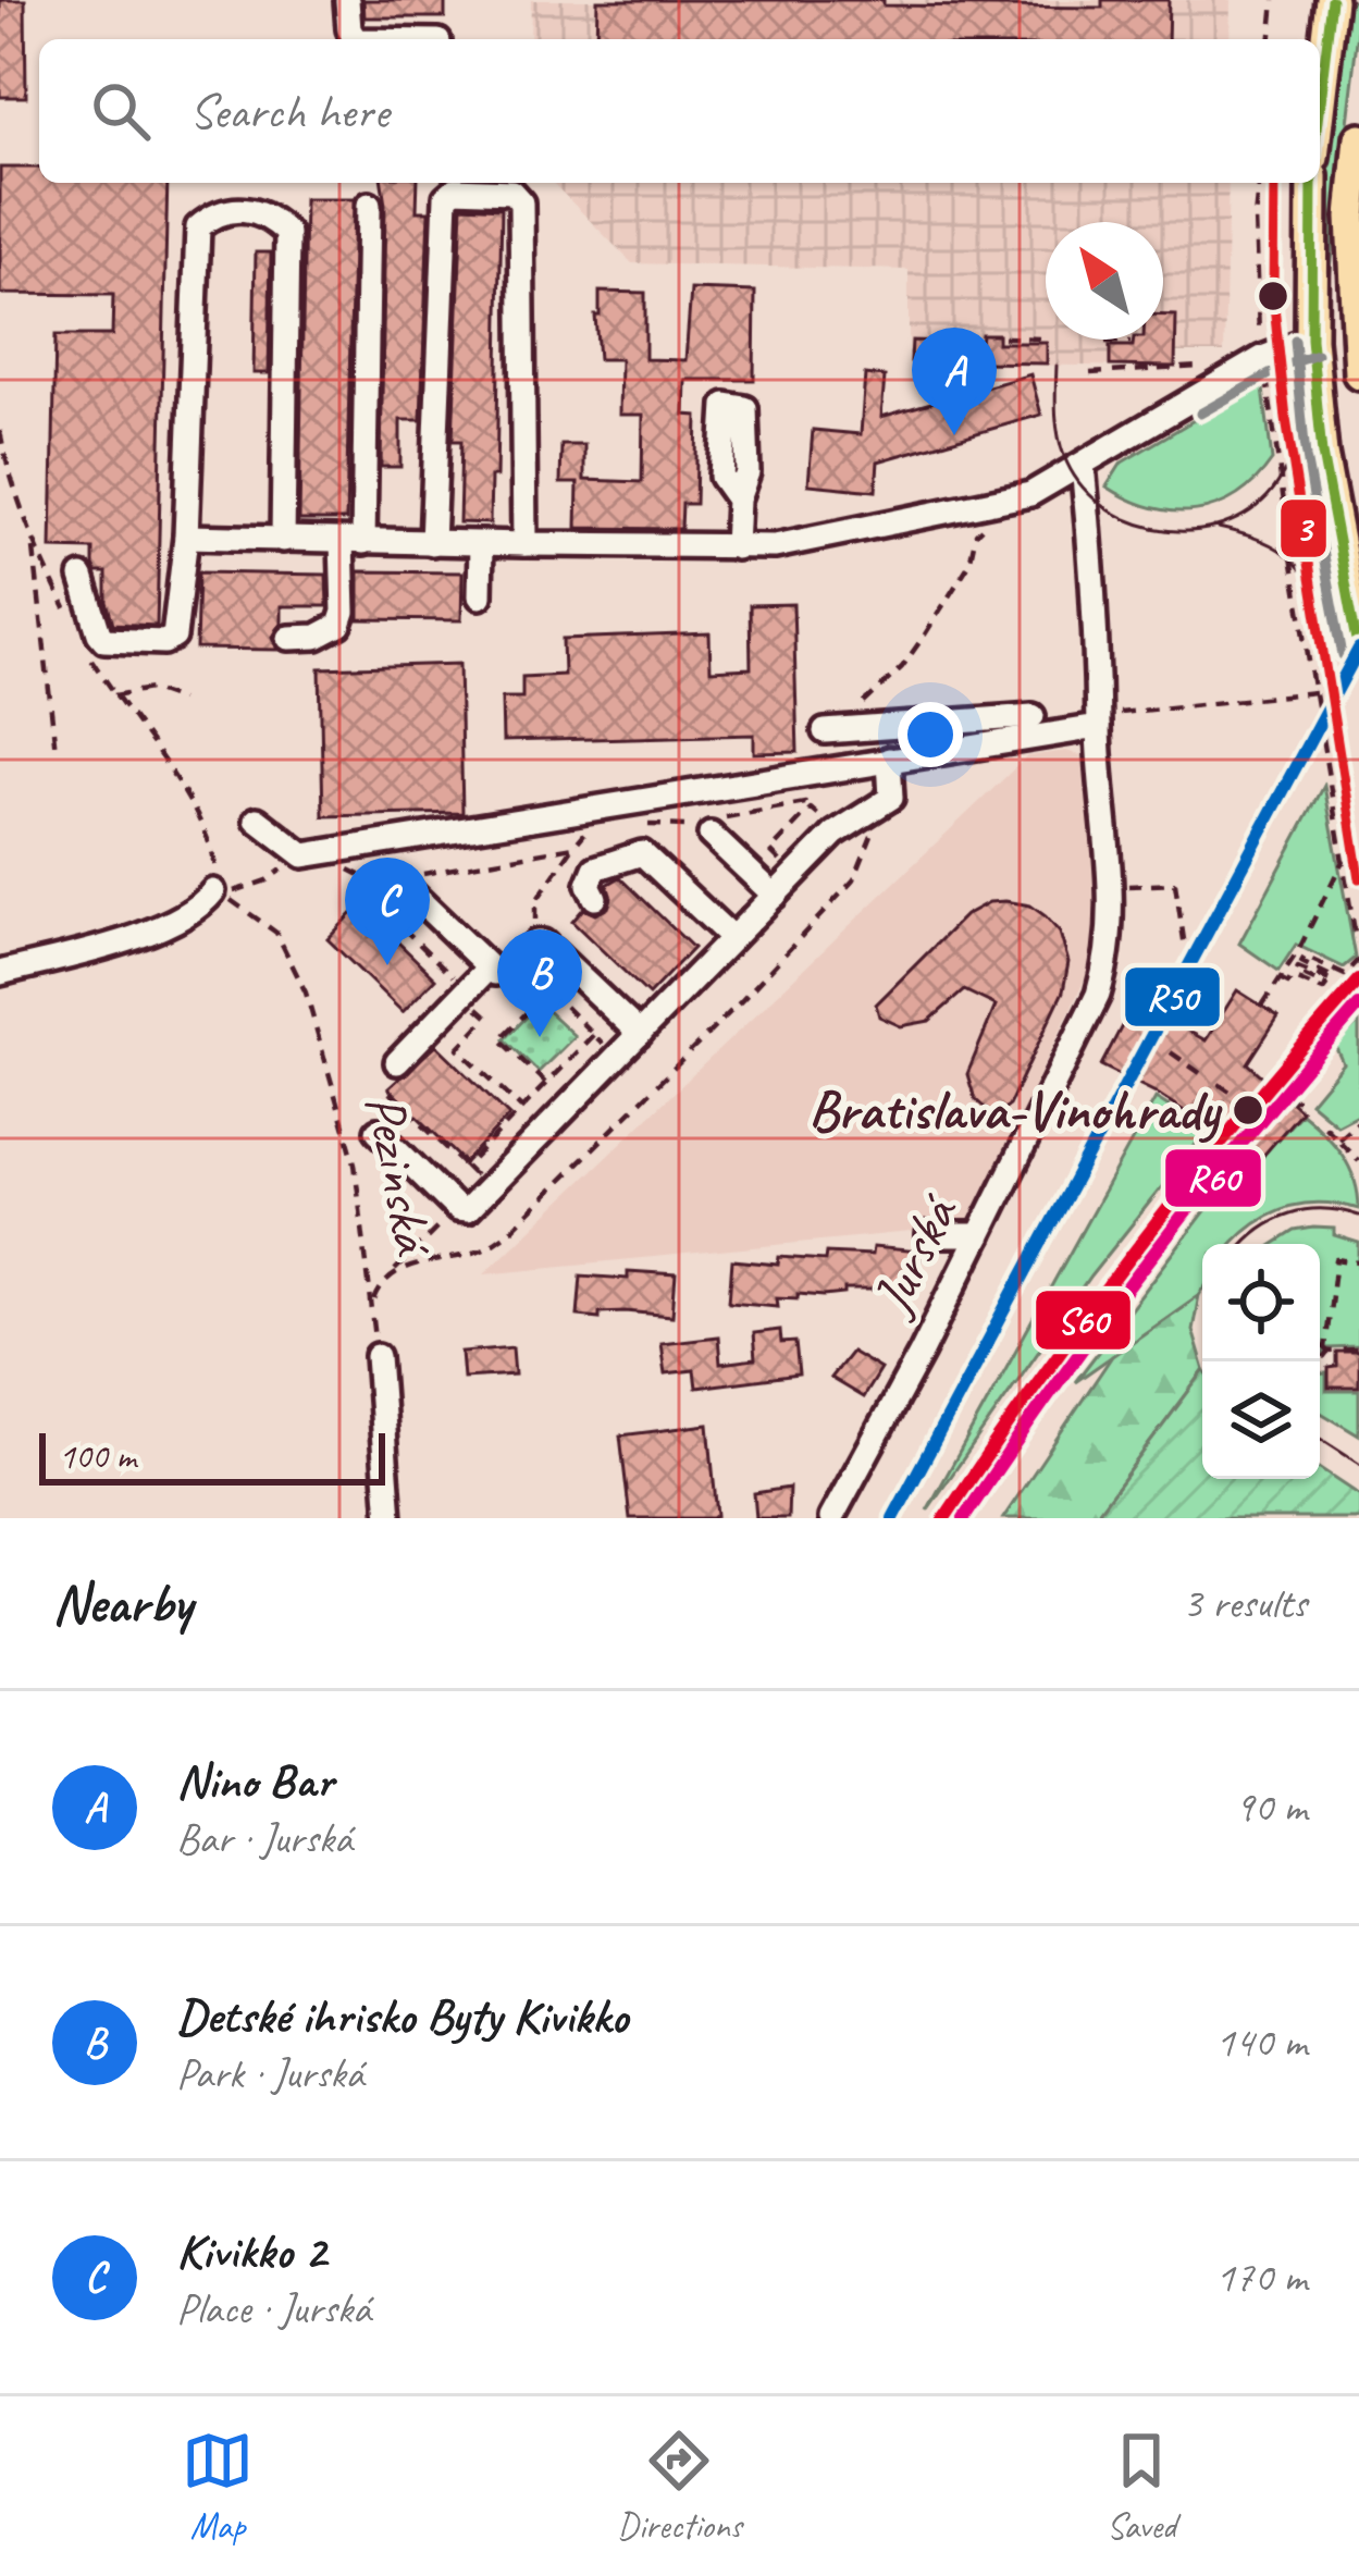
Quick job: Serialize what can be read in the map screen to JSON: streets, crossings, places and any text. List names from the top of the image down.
{
  "streets": {
    "street": ["Jurská"],
    "path": ["Pezinská"]
  },
  "places": ["Bratislava-Vinohrady"],
  "lines": [
    "tram line 3",
    "transit line R50",
    "transit line S60",
    "transit line R60"
  ],
  "scale_bar": "100 m",
  "north": "top left",
  "page": {
    "search": "Search here",
    "pins": ["A", "C", "B"],
    "scale": "100 m",
    "heading": ["Nearby", "3 results"],
    "list": [
      {
        "mark": "A",
        "name": "Nino Bar",
        "note": "Bar · Jurská",
        "value": "90 m"
      },
      {
        "mark": "B",
        "name": "Detské ihrisko Byty Kivikko",
        "note": "Park · Jurská",
        "value": "140 m"
      },
      {
        "mark": "C",
        "name": "Kivikko 2",
        "note": "Place · Jurská",
        "value": "170 m"
      }
    ],
    "nav": ["Map", "Directions", "Saved"]
  }
}
